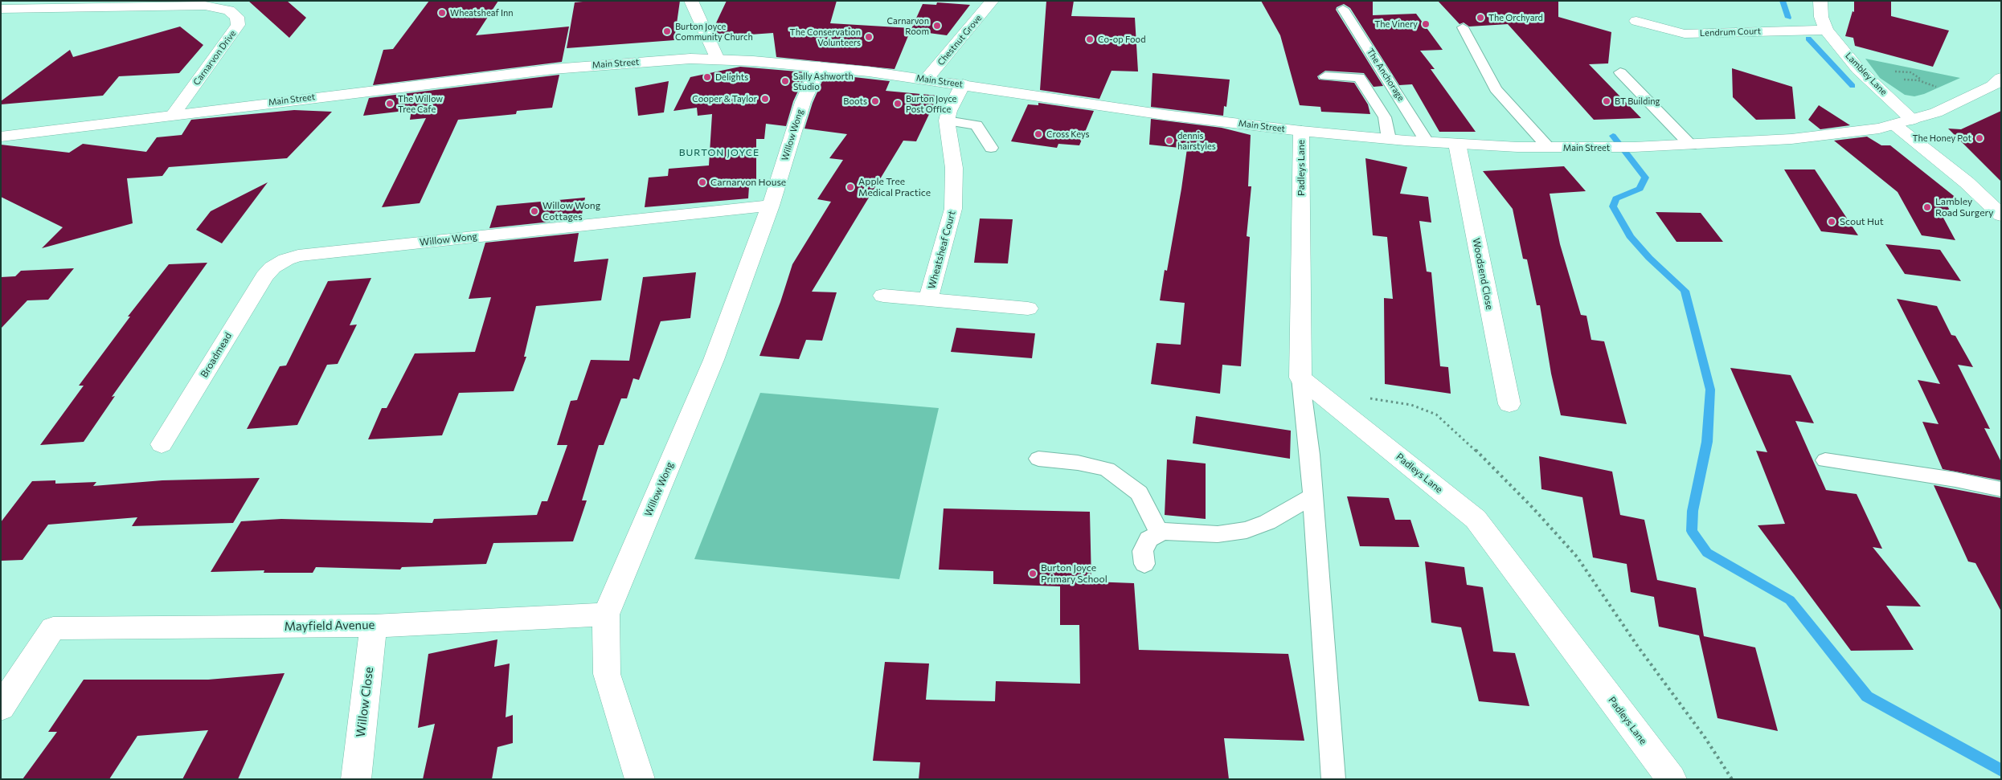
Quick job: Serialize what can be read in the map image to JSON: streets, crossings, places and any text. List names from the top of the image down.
{
  "streets": {
    "street": [
      "Lendrum Court",
      "Chestnut Grove",
      "Carnarvon Drive",
      "Main Street",
      "Lambley Lane",
      "Willow Wong",
      "Padleys Lane",
      "Wheatsheaf Court",
      "Woodsend Close",
      "Broadmead",
      "Mayfield Avenue",
      "Willow Close"
    ],
    "lane": ["The Anchorage"]
  },
  "crossings": [
    ["Lendrum Court", "Lambley Lane"],
    ["Chestnut Grove", "Main Street"],
    ["Carnarvon Drive", "Main Street"],
    ["Main Street", "Lambley Lane"],
    ["Main Street", "The Anchorage"],
    ["Main Street", "Willow Wong"],
    ["Main Street", "Padleys Lane"],
    ["Main Street", "Wheatsheaf Court"],
    ["Main Street", "Woodsend Close"],
    ["Willow Wong", "Broadmead"],
    ["Willow Wong", "Mayfield Avenue"],
    ["Mayfield Avenue", "Willow Close"]
  ],
  "districts": ["BURTON JOYCE"],
  "places": [
    "Wheatsheaf Inn",
    "The Orchyard",
    "The Vinery",
    "Carnarvon Room",
    "Burton Joyce Community Church",
    "The Conservation Volunteers",
    "Co-op Food",
    "Delights",
    "Sally Ashworth Studio",
    "Cooper & Taylor",
    "Boots",
    "BT Building",
    "The Willow Tree Cafe",
    "Burton Joyce Post Office",
    "Cross Keys",
    "The Honey Pot",
    "dennis hairstyles",
    "Carnarvon House",
    "Apple Tree Medical Practice",
    "Lambley Road Surgery",
    "Willow Wong Cottages",
    "Scout Hut",
    "Burton Joyce Primary School"
  ]
}
